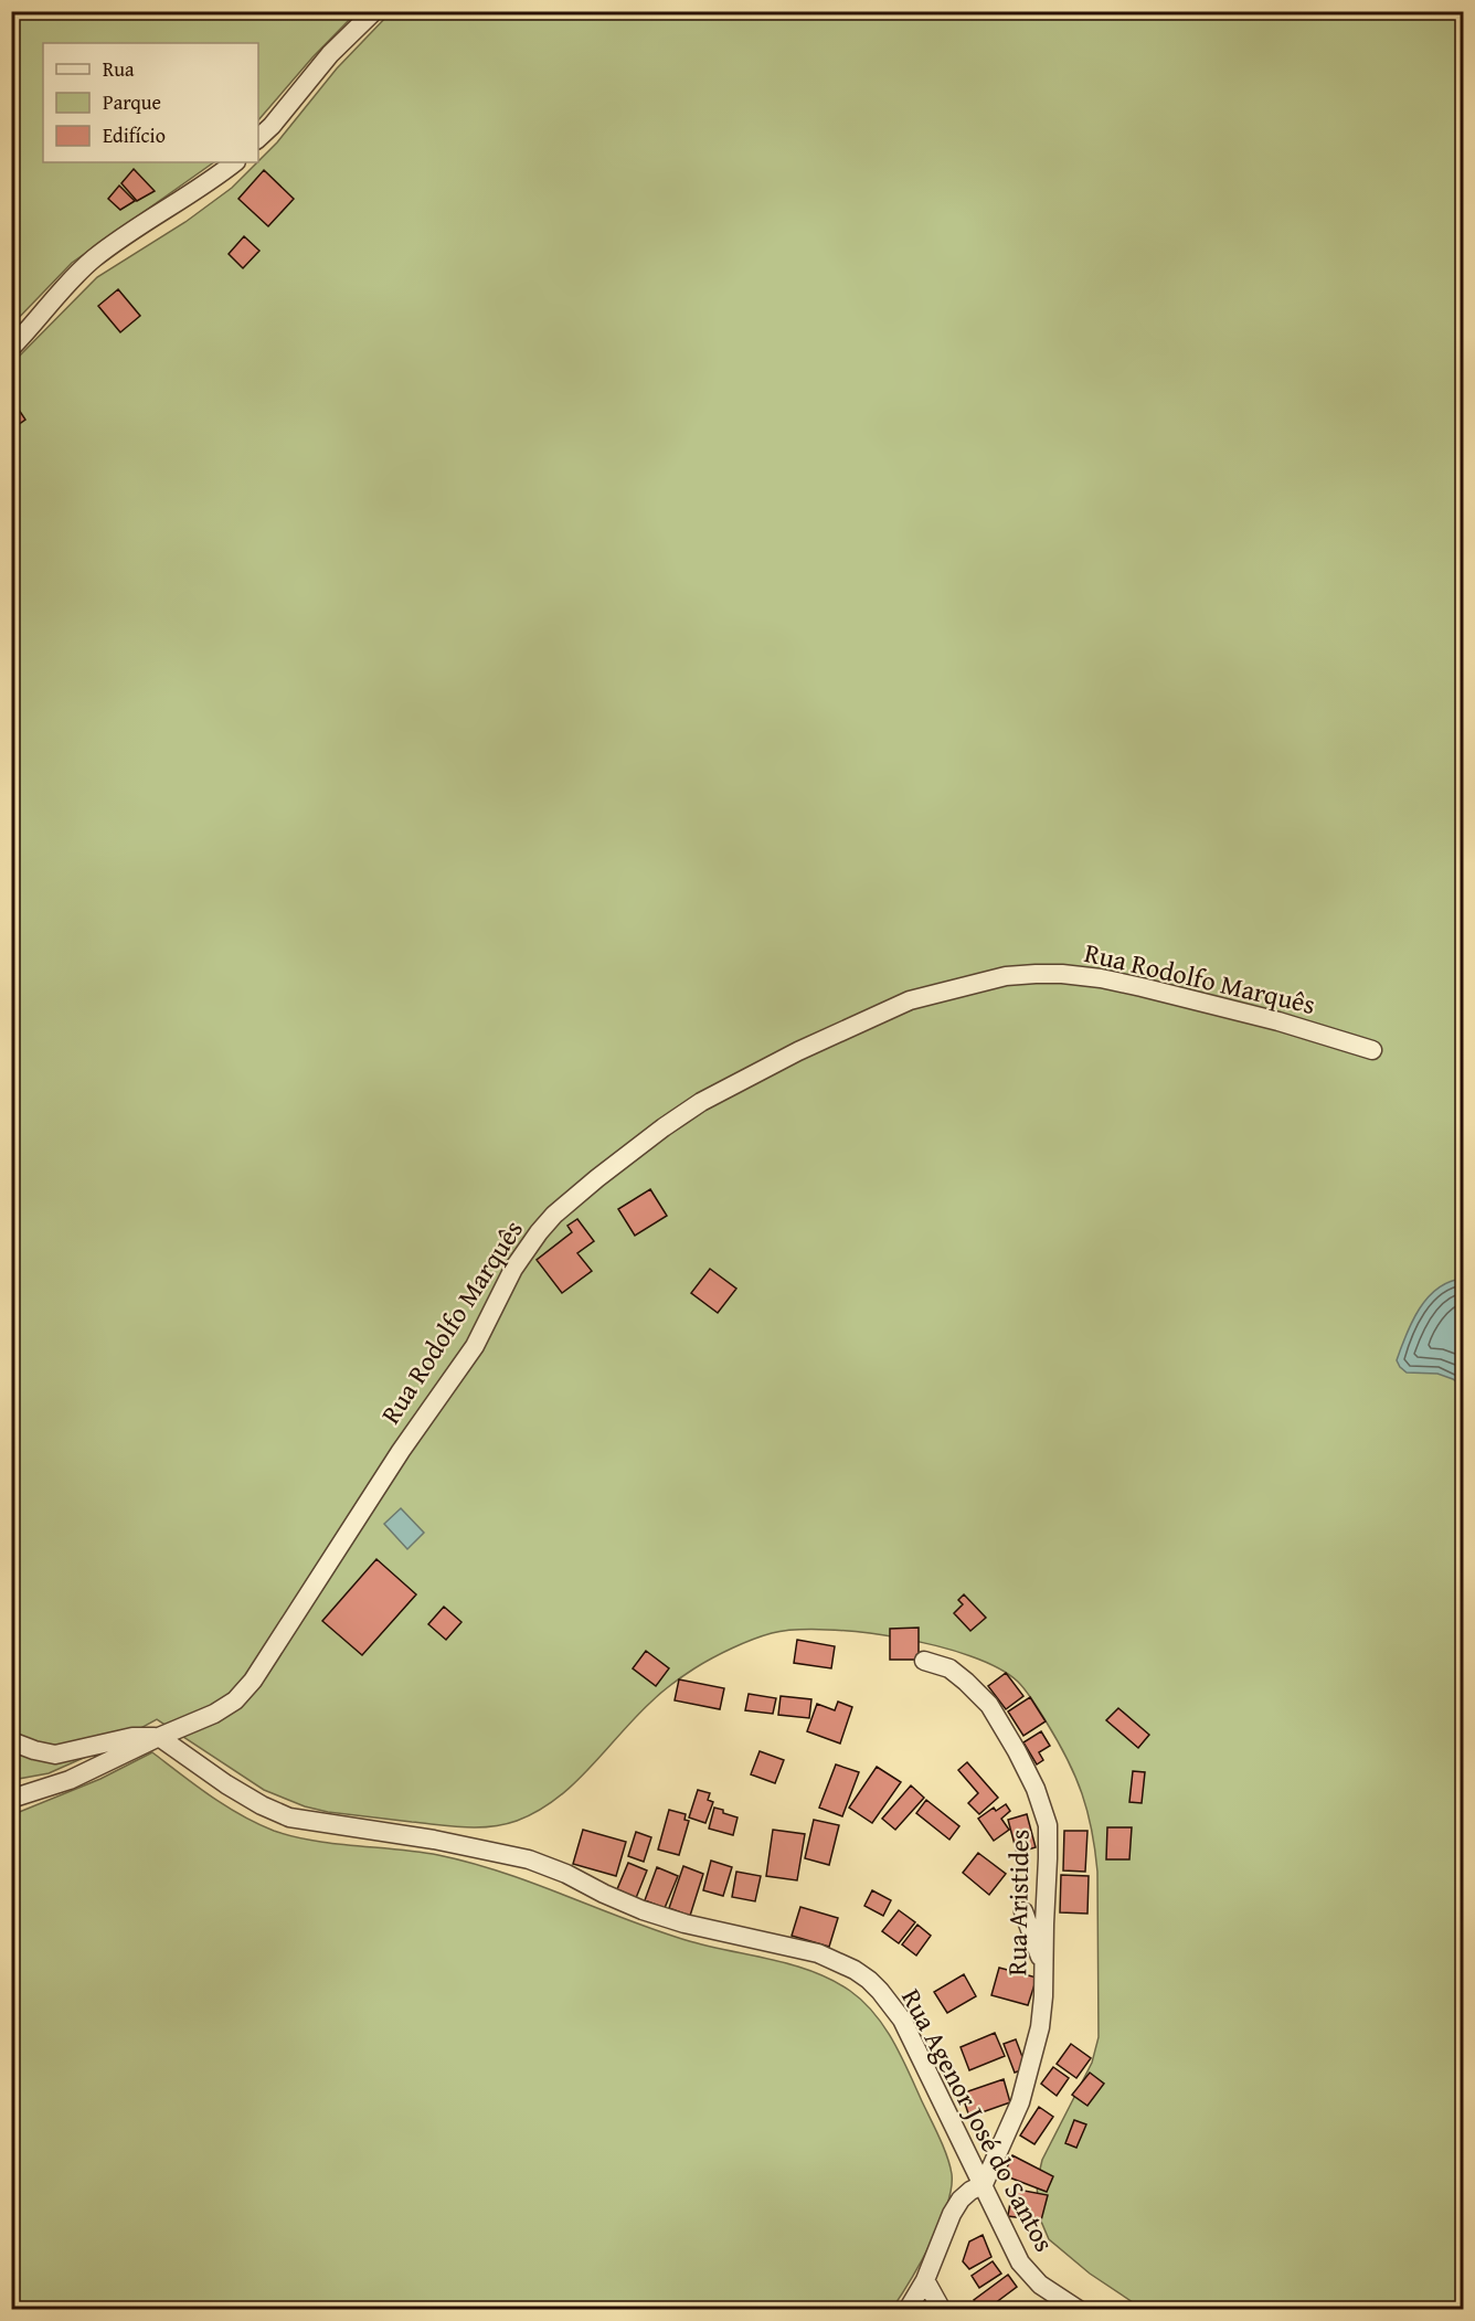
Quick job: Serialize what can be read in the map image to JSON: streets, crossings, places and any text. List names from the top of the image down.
{
  "streets": {
    "street": ["Rua Rodolfo Marquês", "Rua Aristides", "Rua Agenor José do Santos"]
  },
  "crossings": [
    ["Rua Rodolfo Marquês", "Rua Agenor José do Santos"],
    ["Rua Aristides", "Rua Agenor José do Santos"]
  ],
  "legend": ["Rua", "Parque", "Edifício"]
}
